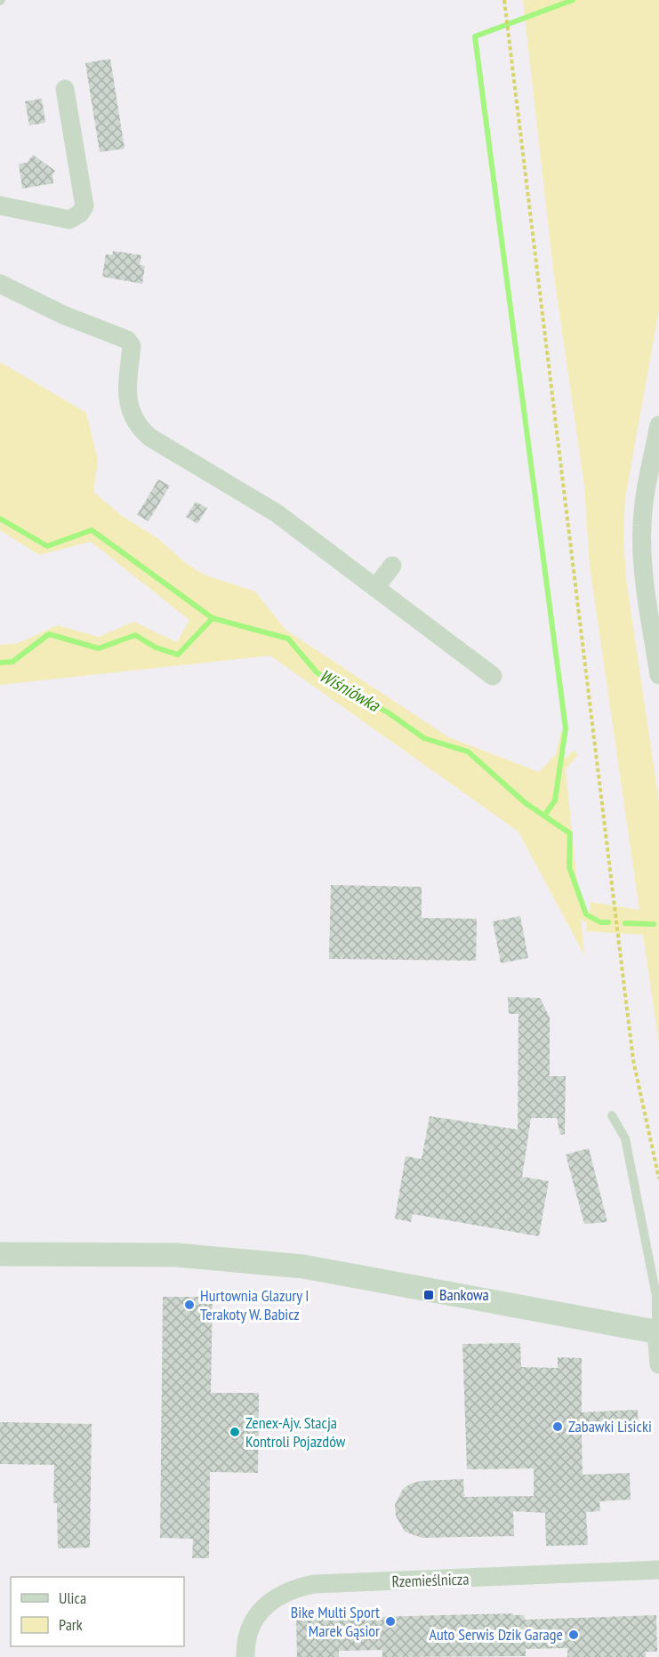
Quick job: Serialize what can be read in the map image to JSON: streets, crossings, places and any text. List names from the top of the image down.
{
  "streets": {
    "street": ["Rzemieślnicza"]
  },
  "water": ["Wiśniówka"],
  "places": {
    "transit": ["Bankowa"],
    "other": [
      "Hurtownia Glazury I Terakoty W. Babicz",
      "Zabawki Lisicki",
      "Zenex-Ajv. Stacja Kontroli Pojazdów",
      "Bike Multi Sport Marek Gąsior",
      "Auto Serwis Dzik Garage"
    ]
  },
  "legend": ["Ulica", "Park"]
}
